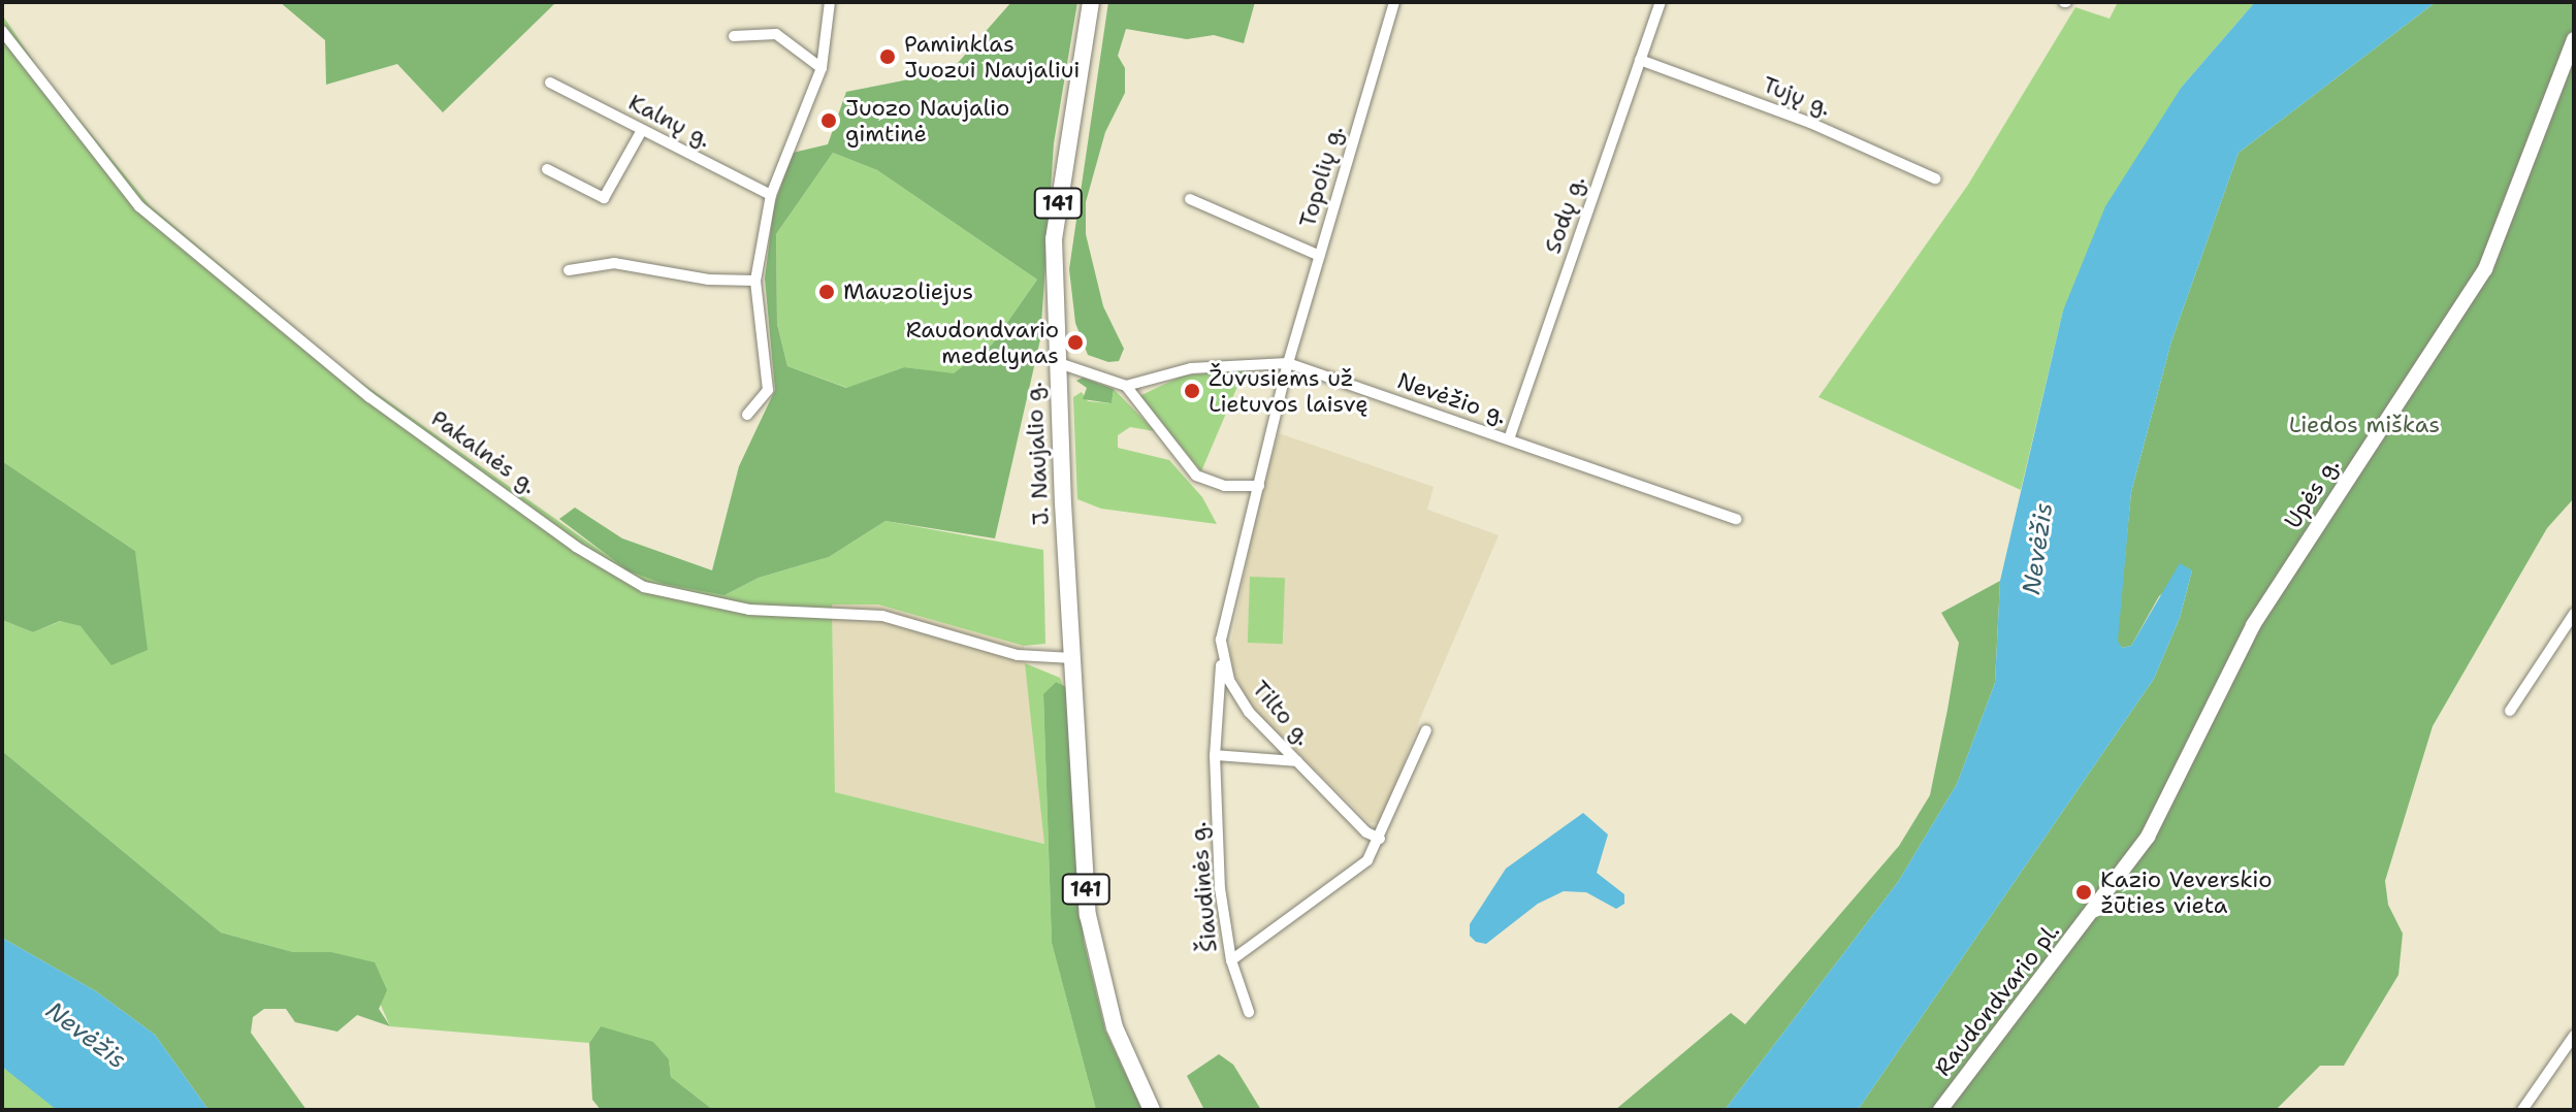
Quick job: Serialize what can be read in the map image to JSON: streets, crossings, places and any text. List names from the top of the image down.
{
  "streets": {
    "main road": [
      "141",
      "J. Naujalio g.",
      "Upės g.",
      "Raudondvario pl."
    ],
    "street": [
      "Tujų g.",
      "Kalnų g.",
      "Topolių g.",
      "Sodų g.",
      "Nevėžio g.",
      "Pakalnės g.",
      "Tilto g.",
      "Šiaudinės g."
    ]
  },
  "crossings": [
    ["Tujų g.", "Sodų g."],
    ["Topolių g.", "Nevėžio g."],
    ["141", "Pakalnės g."],
    ["141", "J. Naujalio g."],
    ["Sodų g.", "Nevėžio g."],
    ["Pakalnės g.", "J. Naujalio g."],
    ["Upės g.", "Raudondvario pl."],
    ["Tilto g.", "Šiaudinės g."]
  ],
  "water": ["Nevėžis"],
  "parks": ["Liedos miškas"],
  "places": [
    "Paminklas Juozui Naujaliui",
    "Juozo Naujalio gimtinė",
    "Mauzoliejus",
    "Raudondvario medelynas",
    "Žuvusiems už Lietuvos laisvę",
    "Kazio Veverskio žūties vieta"
  ]
}
